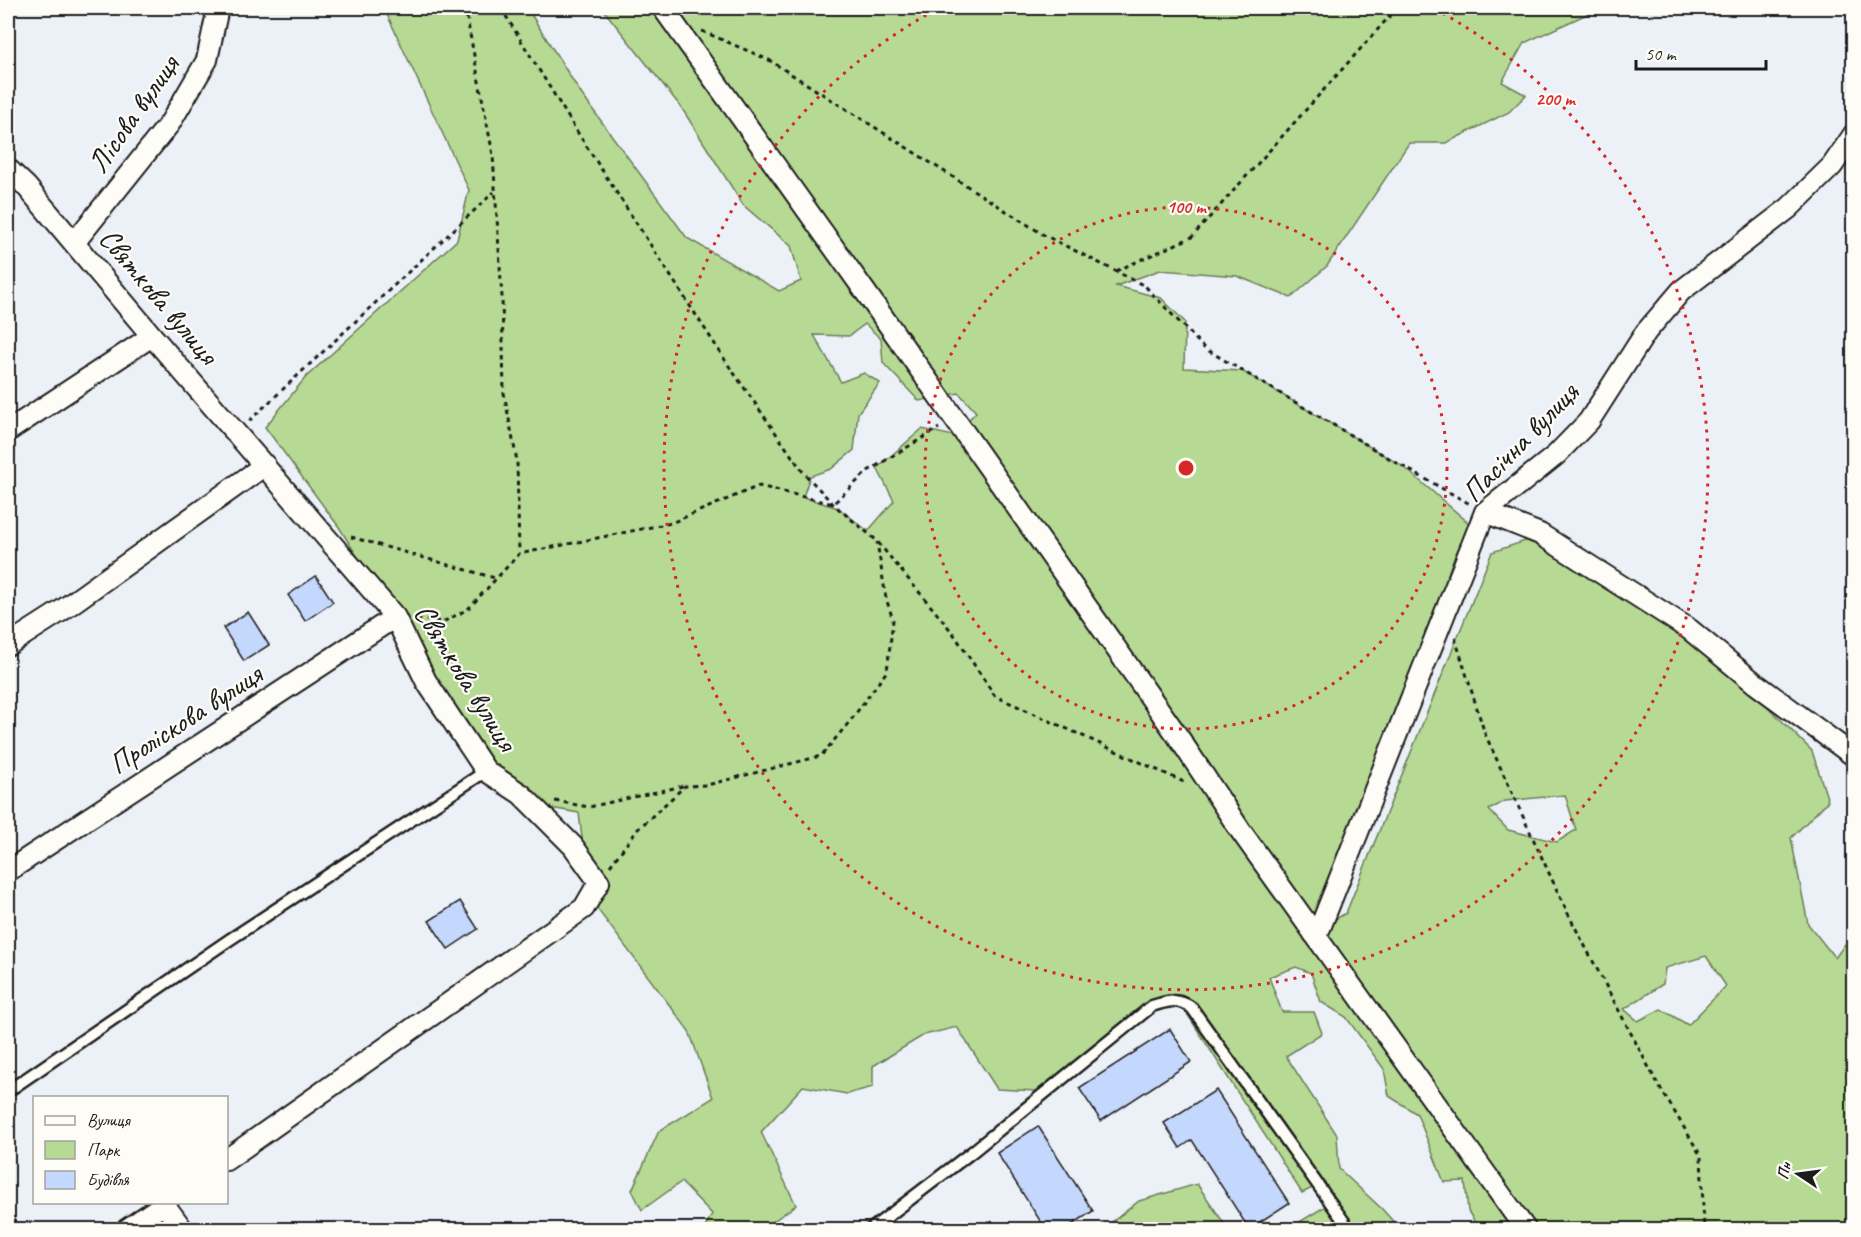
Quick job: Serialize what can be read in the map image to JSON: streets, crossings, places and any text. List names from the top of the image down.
{
  "streets": {
    "street": [
      "Лісова вулиця",
      "Святкова вулиця",
      "Пасічна вулиця",
      "Проліскова вулиця"
    ]
  },
  "crossings": [
    ["Лісова вулиця", "Святкова вулиця"],
    ["Святкова вулиця", "Проліскова вулиця"]
  ],
  "legend": ["Вулиця", "Парк", "Будівля"],
  "scale_bar": "50 m",
  "north": "left",
  "rings": ["200 m", "100 m"]
}
